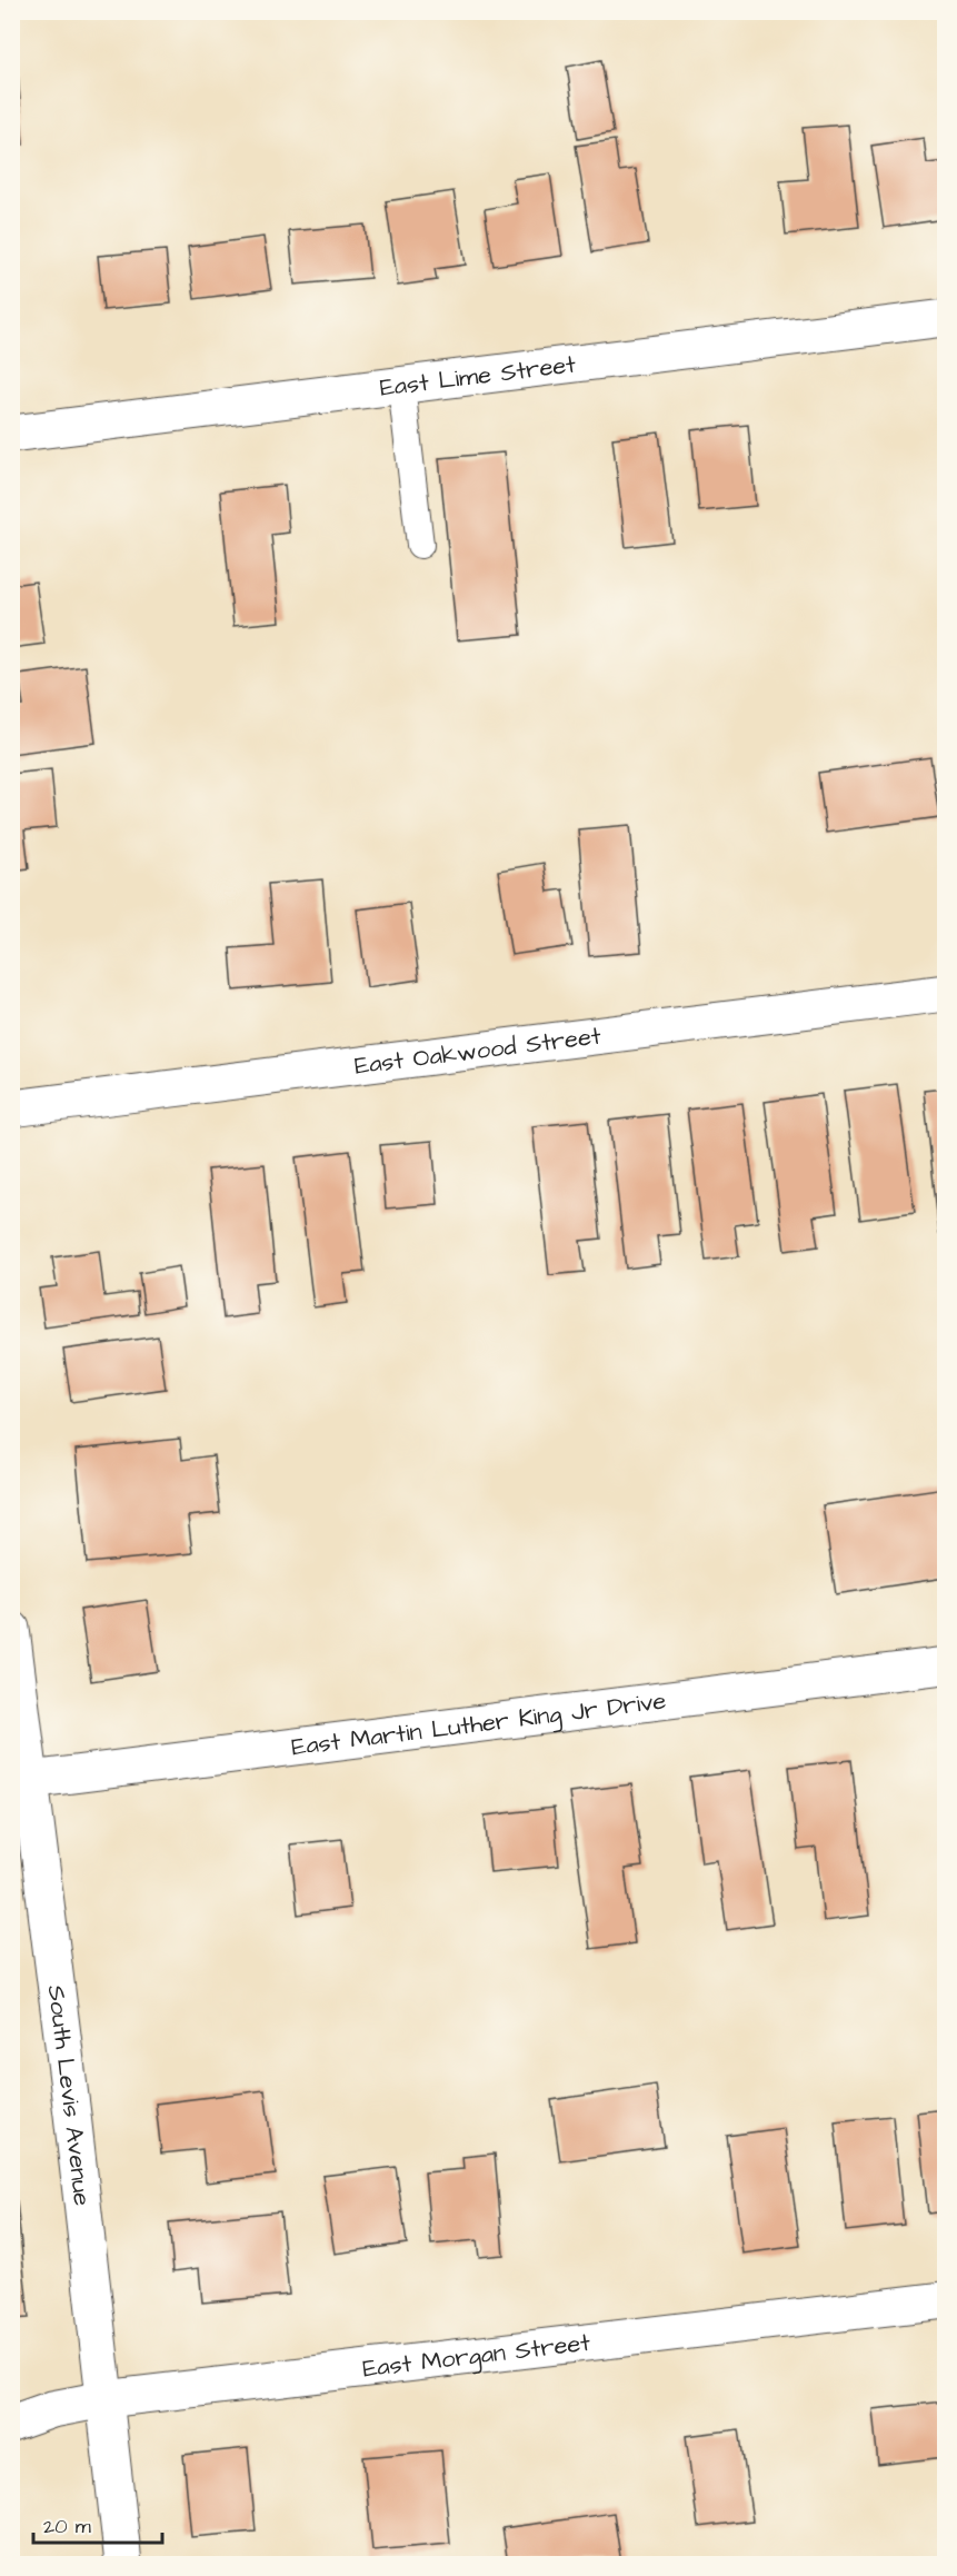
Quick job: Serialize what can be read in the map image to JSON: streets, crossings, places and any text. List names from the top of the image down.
{
  "streets": {
    "street": [
      "East Lime Street",
      "East Oakwood Street",
      "East Martin Luther King Jr Drive",
      "South Levis Avenue",
      "East Morgan Street"
    ]
  },
  "crossings": [
    ["East Martin Luther King Jr Drive", "South Levis Avenue"],
    ["South Levis Avenue", "East Morgan Street"]
  ],
  "scale_bar": "20 m"
}
